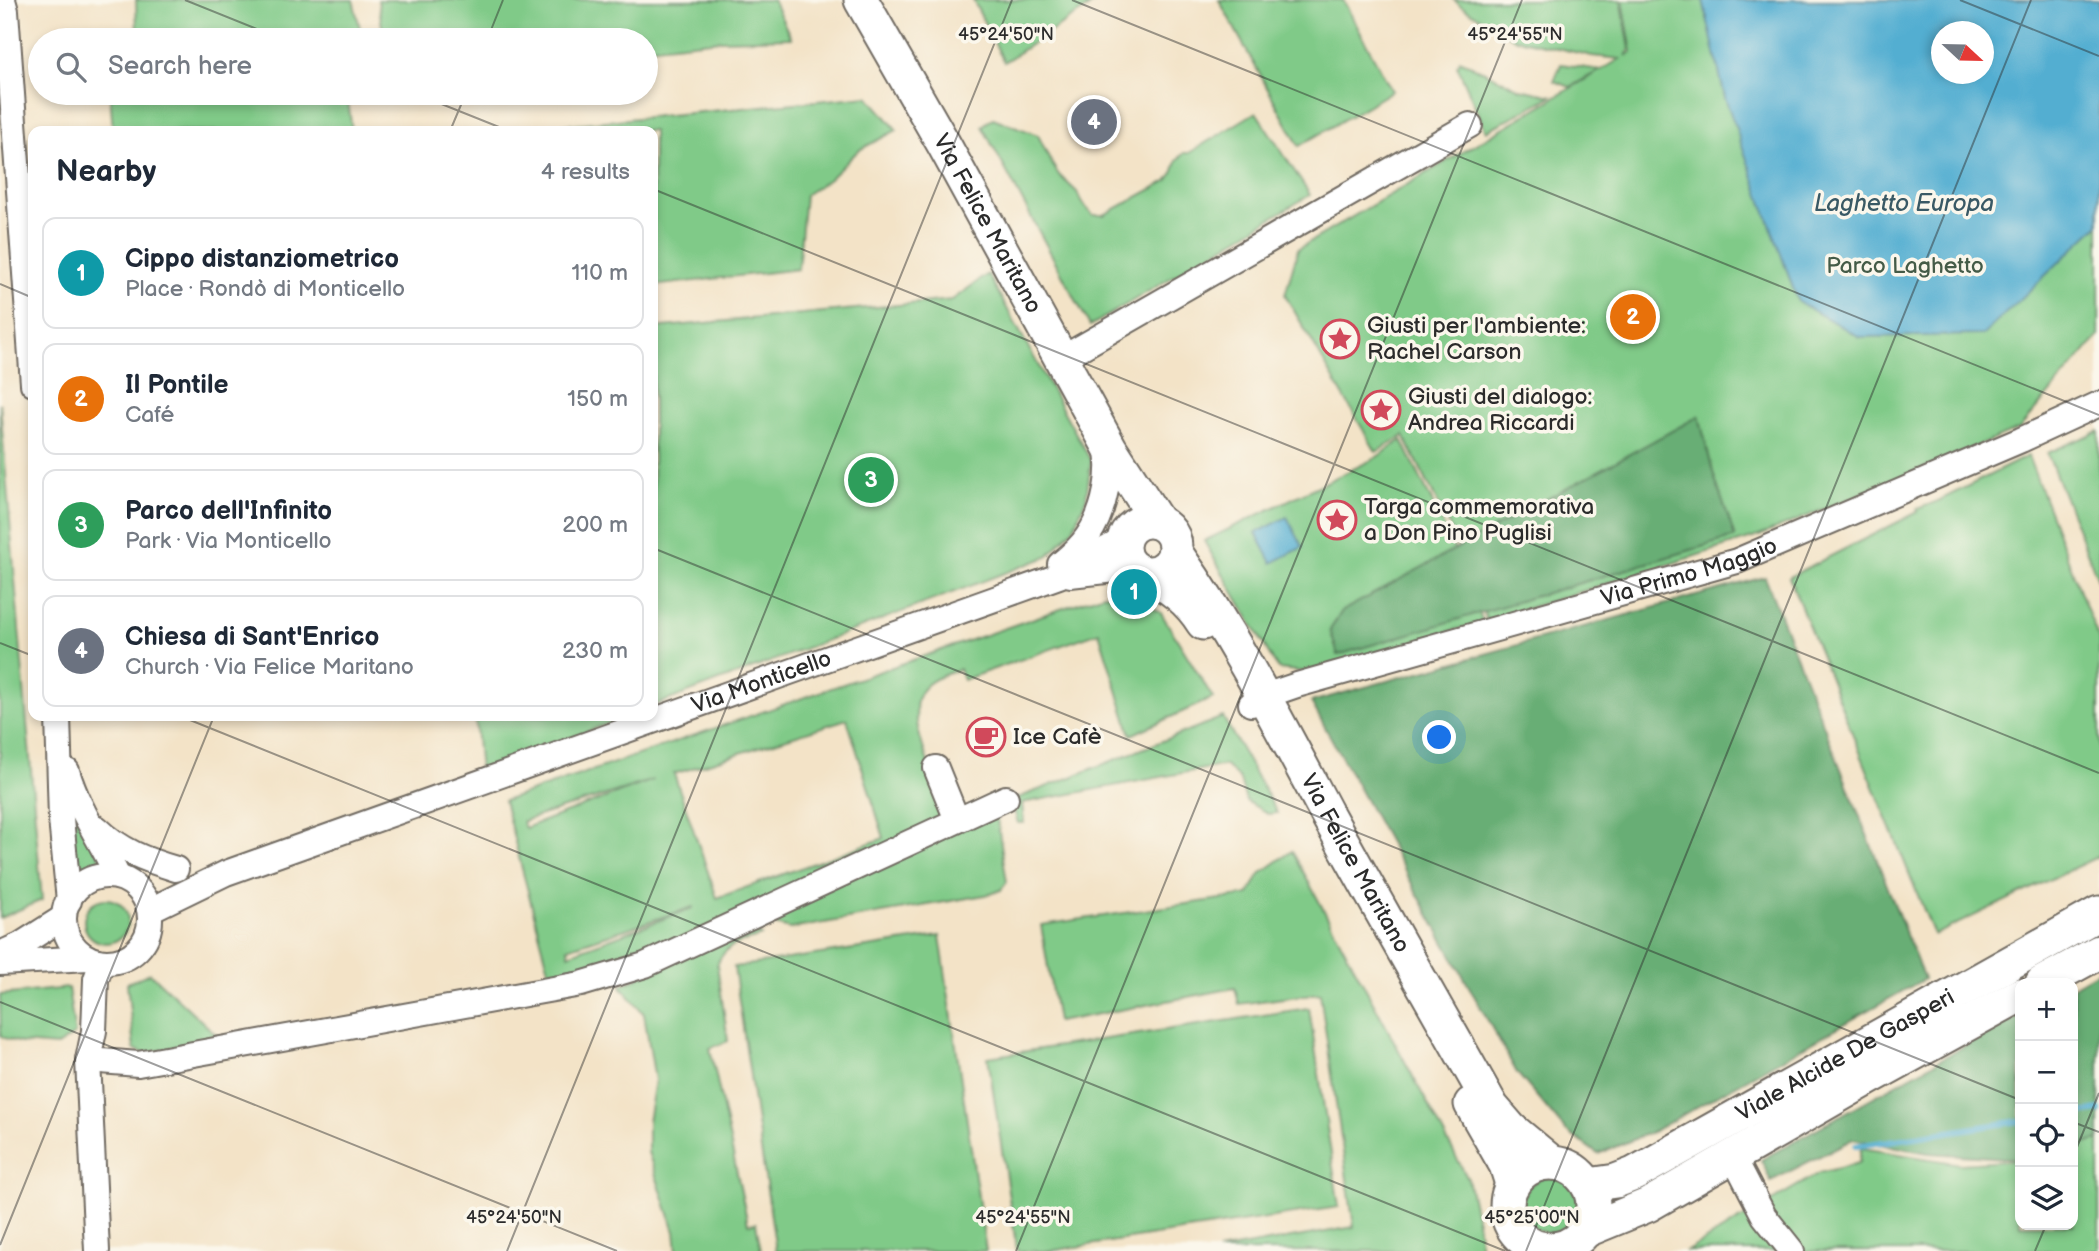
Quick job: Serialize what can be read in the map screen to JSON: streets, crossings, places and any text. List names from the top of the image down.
{
  "streets": {
    "street": [
      "Via Felice Maritano",
      "Via Primo Maggio",
      "Via Monticello",
      "Viale Alcide De Gasperi"
    ]
  },
  "crossings": [
    ["Via Felice Maritano", "Via Primo Maggio"],
    ["Via Felice Maritano", "Via Monticello"],
    ["Via Felice Maritano", "Viale Alcide De Gasperi"]
  ],
  "water": ["Laghetto Europa"],
  "parks": ["Parco Laghetto"],
  "places": {
    "place": ["Giusti per l'ambiente: Rachel Carson", "Giusti del dialogo: Andrea Riccardi", "Targa commemorativa a Don Pino Puglisi"],
    "cafe": ["Ice Cafè"]
  },
  "north": "right",
  "page": {
    "search": "Search here",
    "pins": [
      "4",
      "2",
      "3",
      "1"
    ],
    "heading": ["Nearby", "4 results"],
    "list": [
      {
        "mark": "1",
        "name": "Cippo distanziometrico",
        "note": "Place · Rondò di Monticello",
        "value": "110 m"
      },
      {
        "mark": "2",
        "name": "Il Pontile",
        "note": "Café",
        "value": "150 m"
      },
      {
        "mark": "3",
        "name": "Parco dell'Infinito",
        "note": "Park · Via Monticello",
        "value": "200 m"
      },
      {
        "mark": "4",
        "name": "Chiesa di Sant'Enrico",
        "note": "Church · Via Felice Maritano",
        "value": "230 m"
      }
    ],
    "map_buttons": ["+", "−"]
  },
  "coordinates": ["45°24'55\"N", "45°24'50\"N", "45°25'00\"N"]
}
